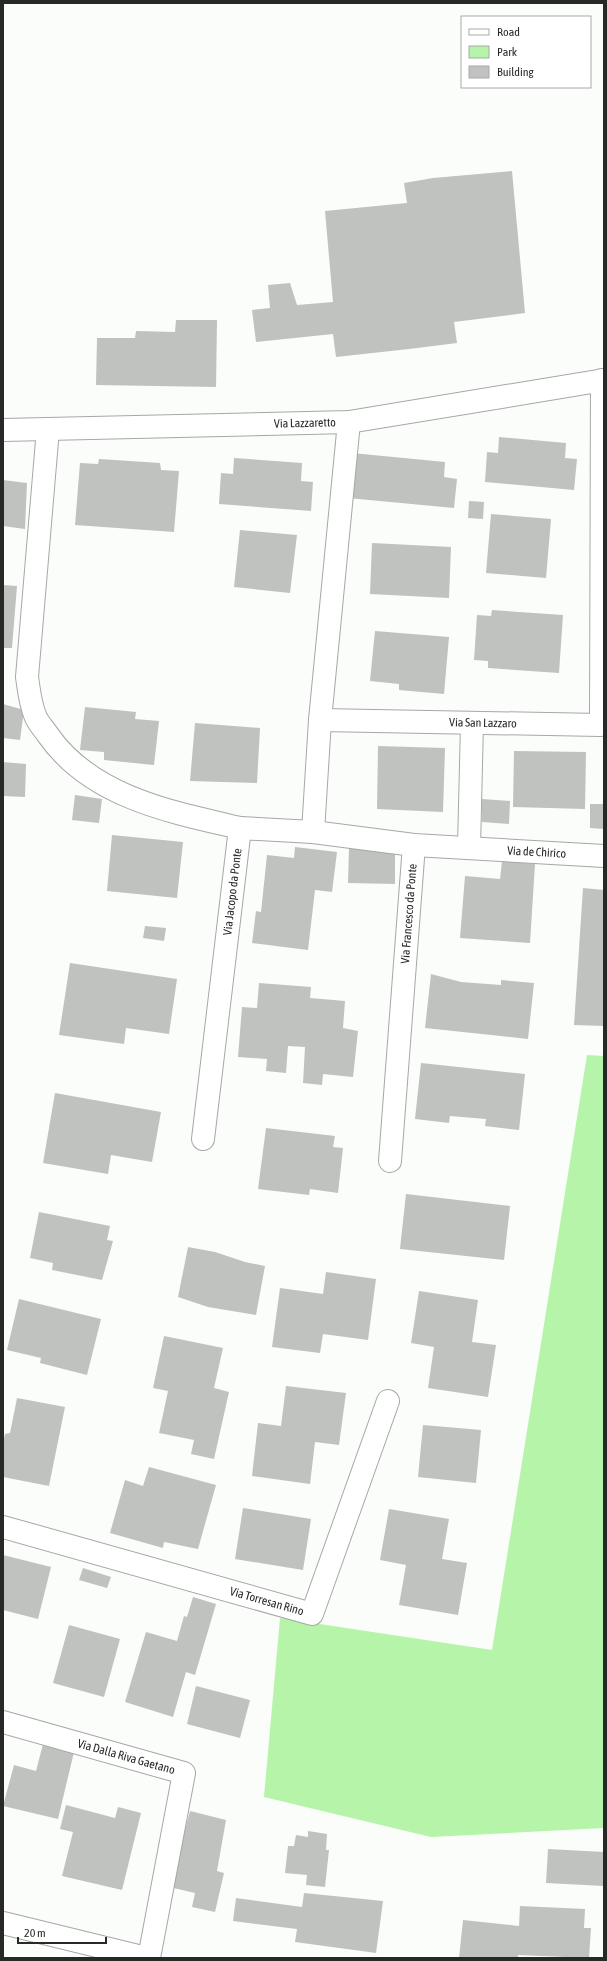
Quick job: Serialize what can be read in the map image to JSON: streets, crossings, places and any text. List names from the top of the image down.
{
  "streets": {
    "street": [
      "Via Lazzaretto",
      "Via San Lazzaro",
      "Via de Chirico",
      "Via Jacopo da Ponte",
      "Via Francesco da Ponte",
      "Via Torresan Rino",
      "Via Dalla Riva Gaetano"
    ]
  },
  "crossings": [
    ["Via Lazzaretto", "Via San Lazzaro"],
    ["Via de Chirico", "Via Francesco da Ponte"]
  ],
  "legend": ["Road", "Park", "Building"],
  "scale_bar": "20 m"
}
